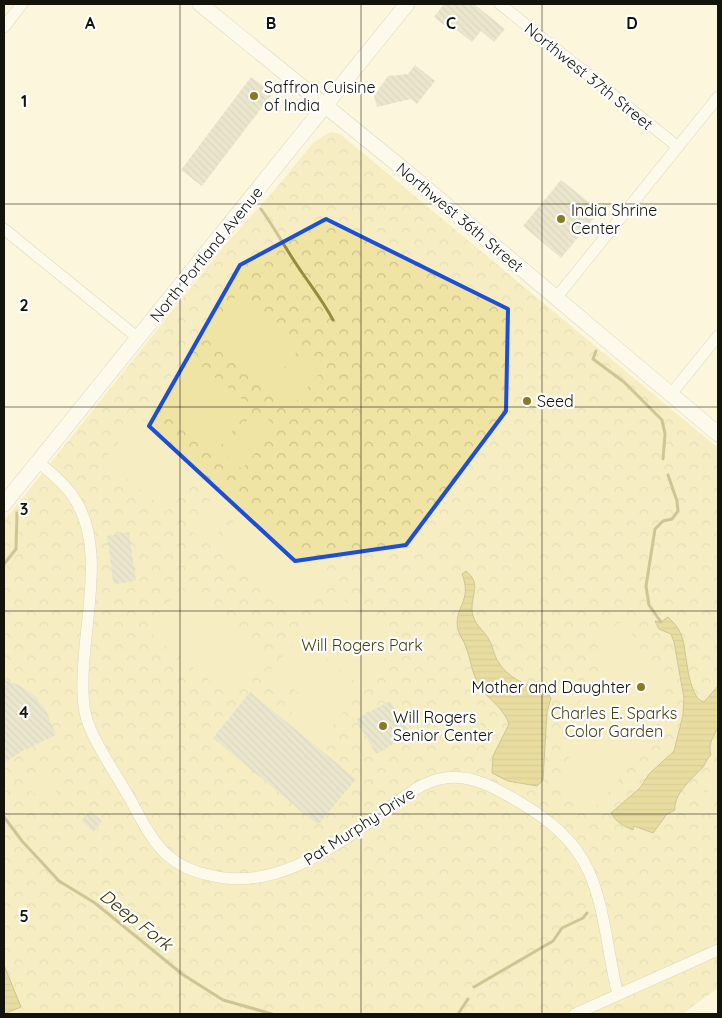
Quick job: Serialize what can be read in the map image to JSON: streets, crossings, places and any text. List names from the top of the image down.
{
  "streets": {
    "main road": ["Northwest 36th Street", "North Portland Avenue"],
    "street": ["Northwest 37th Street", "Pat Murphy Drive"]
  },
  "crossings": [
    ["Northwest 36th Street", "North Portland Avenue"],
    ["North Portland Avenue", "Pat Murphy Drive"]
  ],
  "water": ["Deep Fork"],
  "parks": ["Will Rogers Park", "Charles E. Sparks Color Garden"],
  "places": [
    "Saffron Cuisine of India",
    "India Shrine Center",
    "Seed",
    "Mother and Daughter",
    "Will Rogers Senior Center"
  ],
  "grid": {
    "columns": [
      "A",
      "B",
      "C",
      "D"
    ],
    "rows": [
      "1",
      "2",
      "3",
      "4",
      "5"
    ]
  }
}
